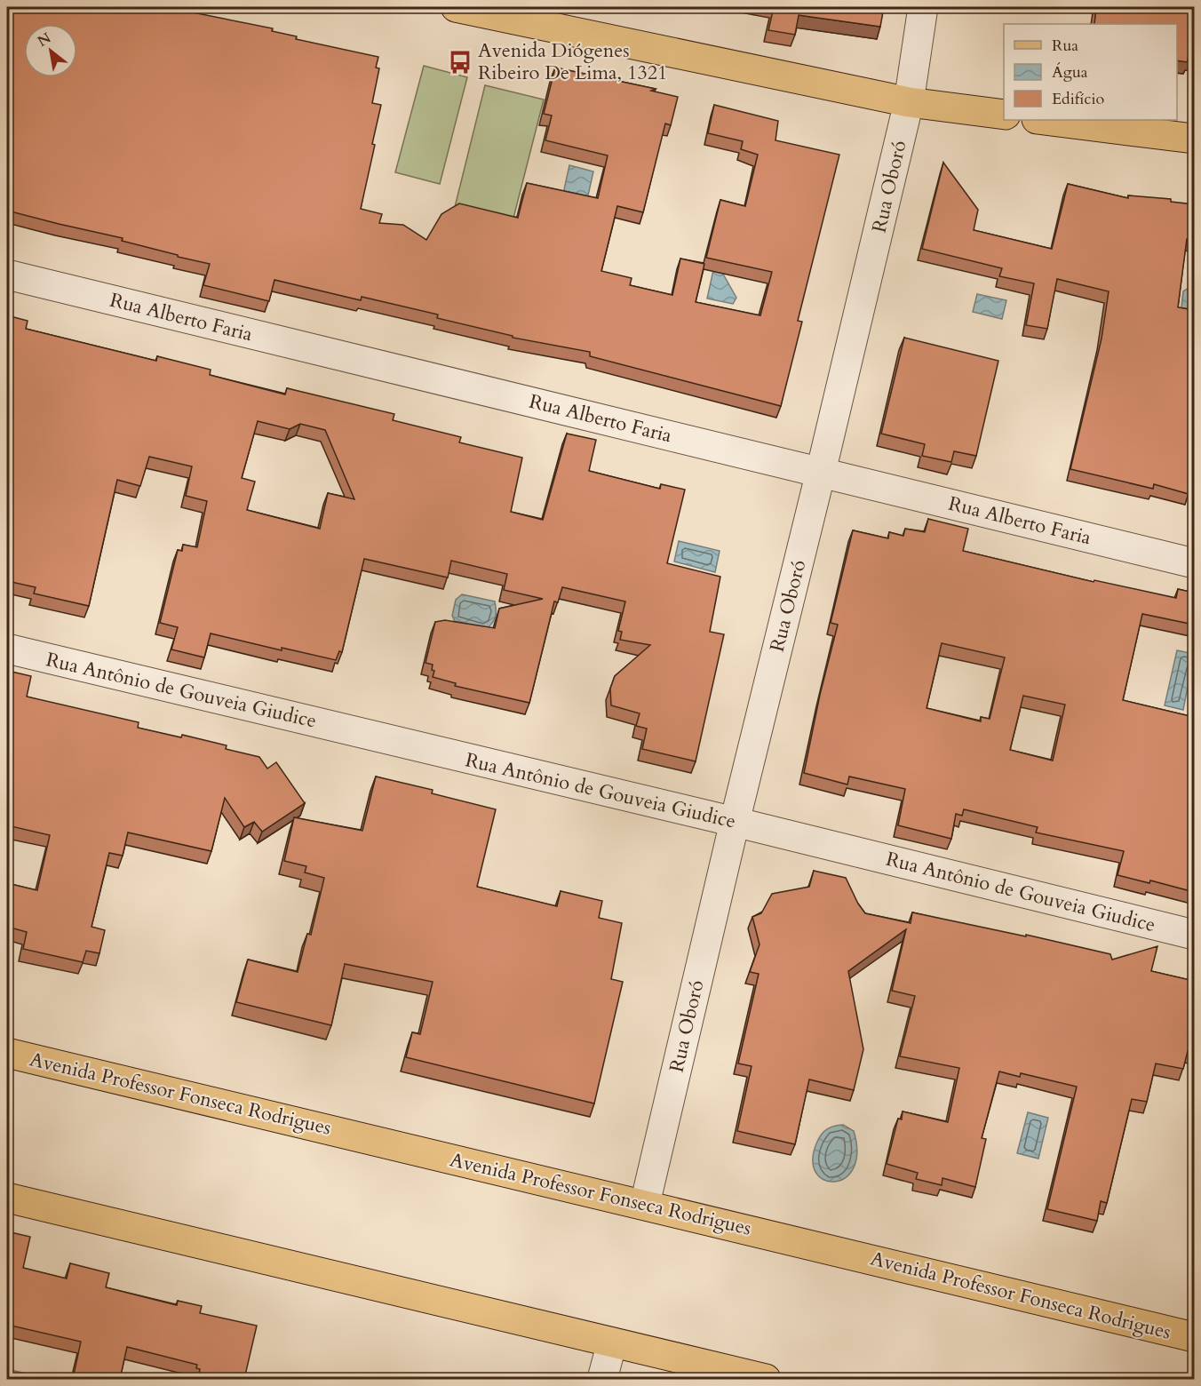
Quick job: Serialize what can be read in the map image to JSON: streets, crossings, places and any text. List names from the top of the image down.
{
  "streets": {
    "main road": ["Avenida Professor Fonseca Rodrigues"],
    "street": ["Rua Oboró", "Rua Alberto Faria", "Rua Antônio de Gouveia Giudice"]
  },
  "crossings": [
    ["Rua Oboró", "Rua Alberto Faria"],
    ["Rua Oboró", "Rua Antônio de Gouveia Giudice"],
    ["Rua Oboró", "Avenida Professor Fonseca Rodrigues"]
  ],
  "places": {
    "bus stop": ["Avenida Diógenes Ribeiro De Lima, 1321"]
  },
  "legend": ["Rua", "Água", "Edifício"],
  "north": "top left"
}
